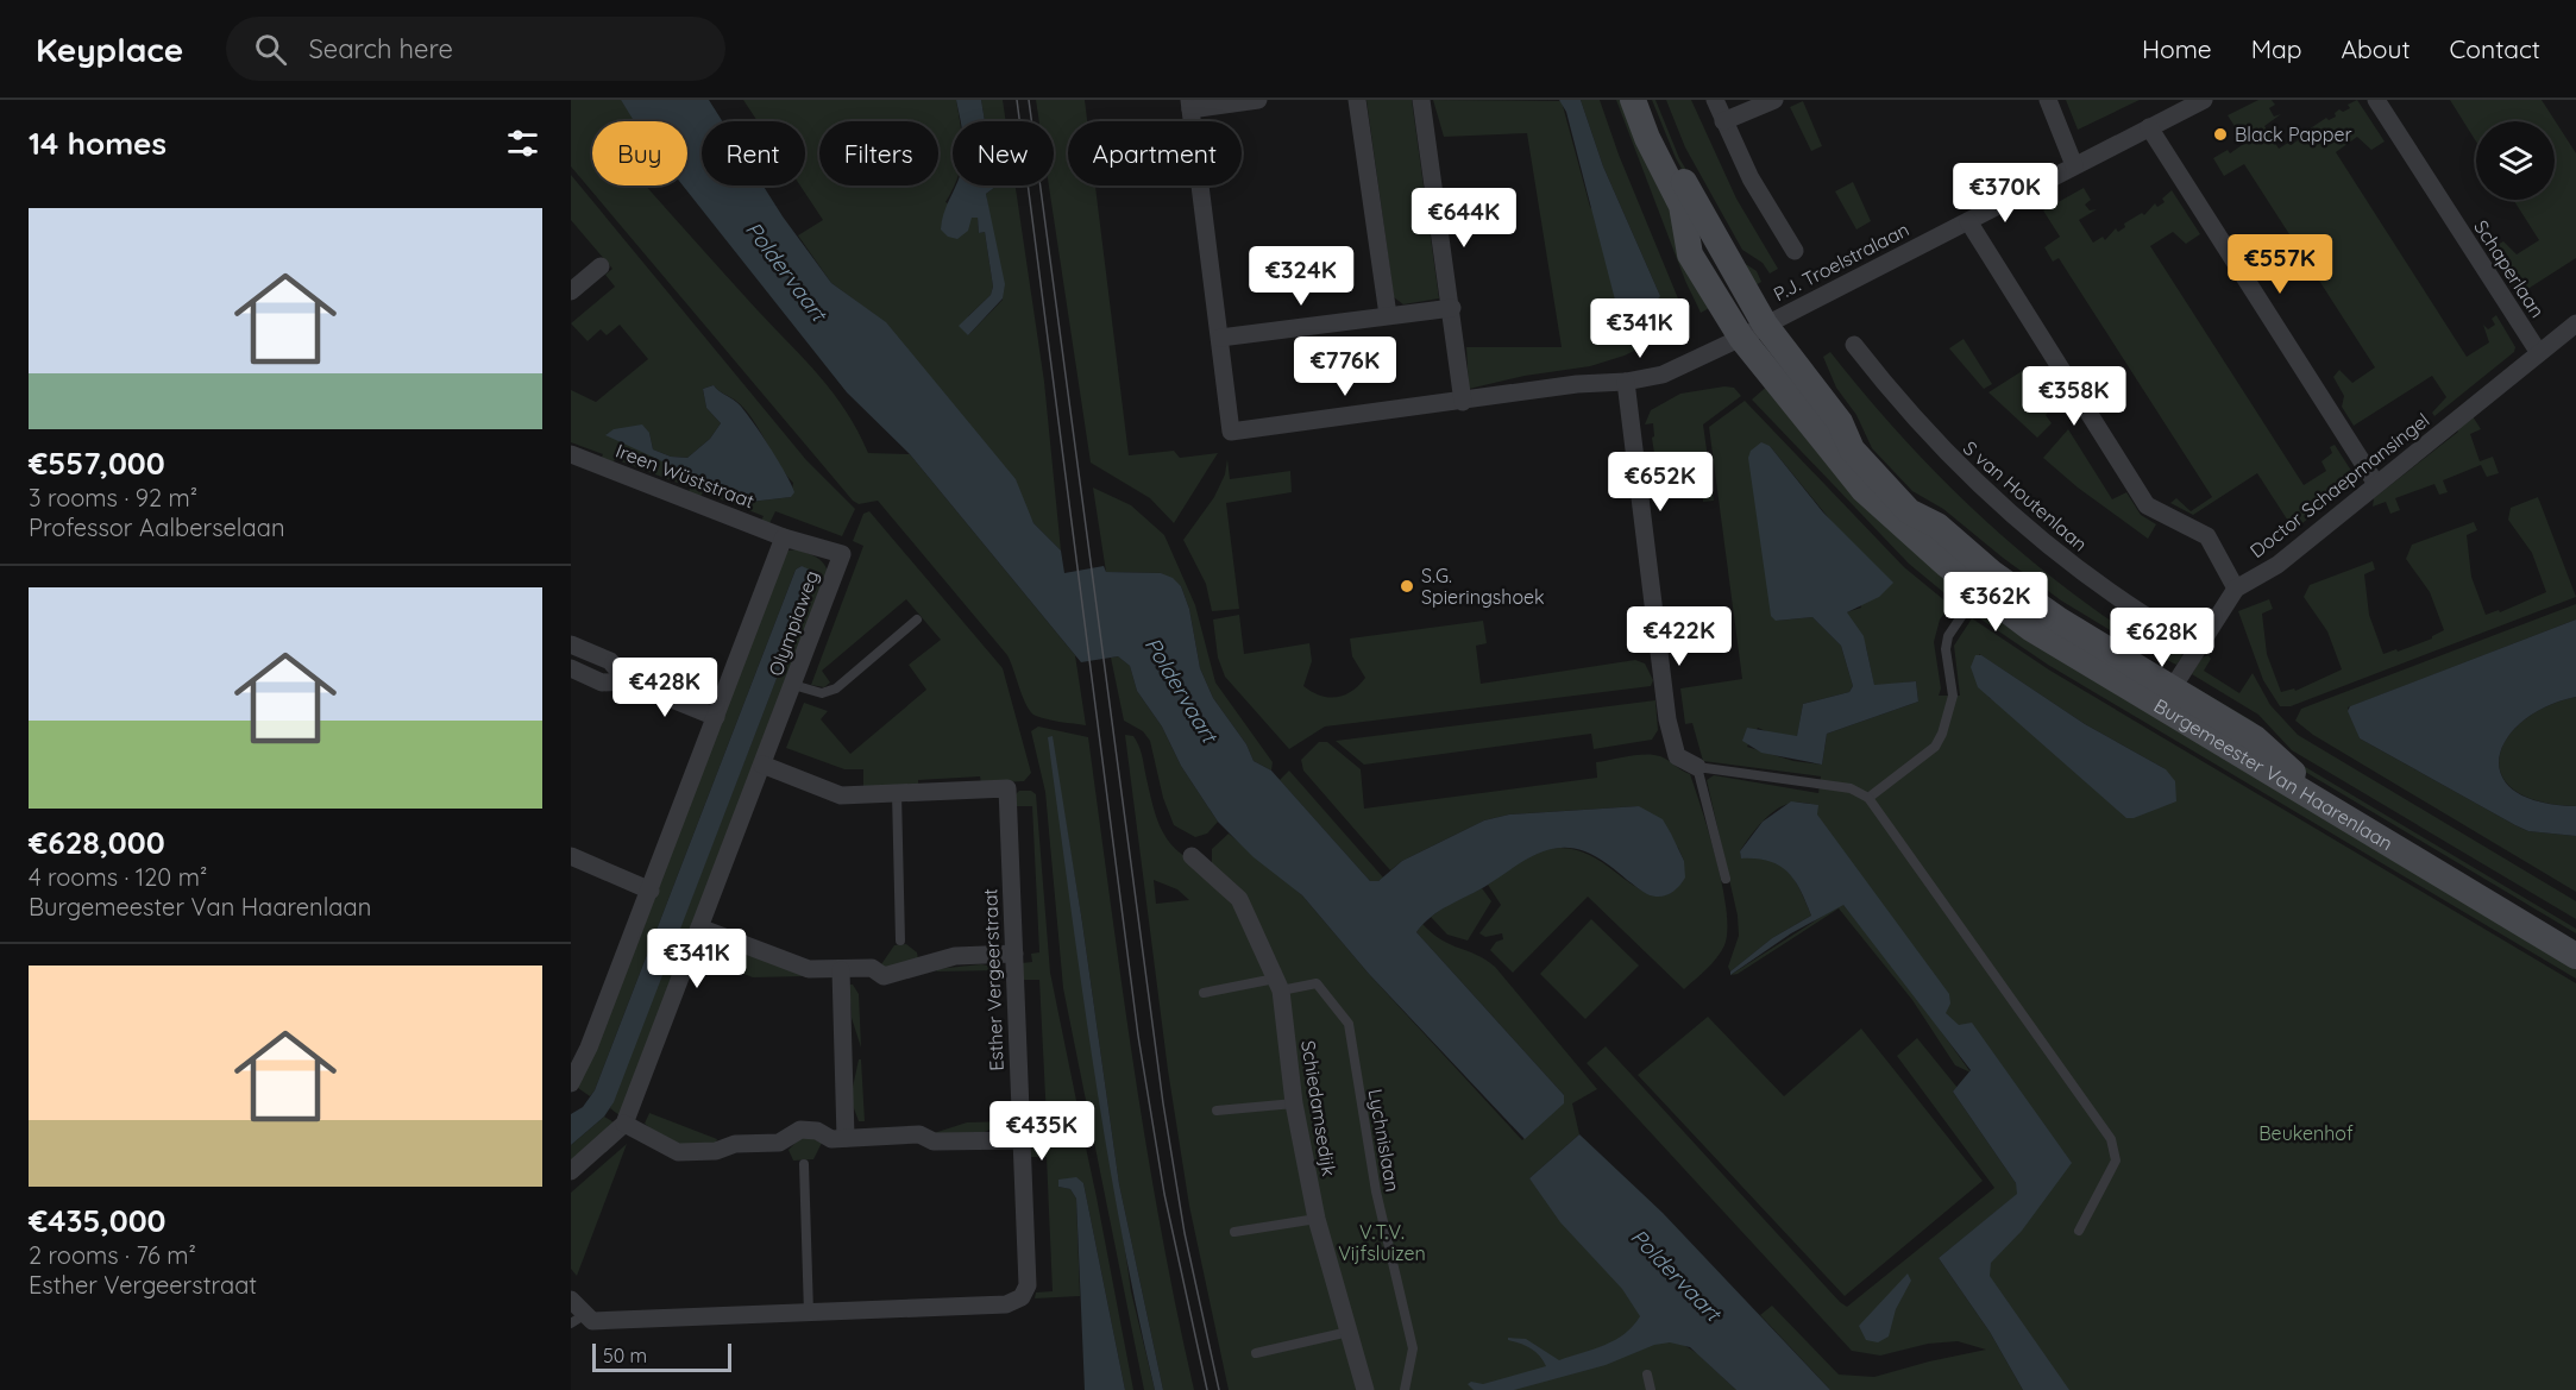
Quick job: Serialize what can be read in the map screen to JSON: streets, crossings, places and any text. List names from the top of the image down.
{
  "streets": {
    "main road": ["Burgemeester Van Haarenlaan"],
    "street": [
      "P.J. Troelstralaan",
      "Schaperlaan",
      "Ireen Wüststraat",
      "Doctor Schaepmansingel",
      "S van Houtenlaan",
      "Olympiaweg",
      "Esther Vergeerstraat",
      "Schiedamsedijk"
    ],
    "lane": ["Lychnislaan"]
  },
  "crossings": [
    ["P.J. Troelstralaan", "Burgemeester Van Haarenlaan"],
    ["Schaperlaan", "Doctor Schaepmansingel"],
    ["Ireen Wüststraat", "Olympiaweg"],
    ["Doctor Schaepmansingel", "S van Houtenlaan"],
    ["Doctor Schaepmansingel", "Burgemeester Van Haarenlaan"],
    ["Olympiaweg", "Esther Vergeerstraat"],
    ["Schiedamsedijk", "Lychnislaan"]
  ],
  "water": ["Poldervaart"],
  "parks": ["Beukenhof", "V.T.V. Vijfsluizen"],
  "places": ["Black Papper", "S.G. Spieringshoek"],
  "scale_bar": "50 m",
  "page": {
    "header": "Keyplace",
    "search": "Search here",
    "nav": [
      "Home",
      "Map",
      "About",
      "Contact"
    ],
    "heading": "14 homes",
    "chip": [
      "Buy",
      "Rent",
      "Filters",
      "New",
      "Apartment"
    ],
    "price": [
      "€370K",
      "€644K",
      "€557K",
      "€324K",
      "€341K",
      "€776K",
      "€358K",
      "€652K",
      "€362K",
      "€422K",
      "€628K",
      "€428K",
      "€341K",
      "€435K"
    ],
    "list": [
      {
        "name": "€557,000",
        "note": "3 rooms · 92 m² · Professor Aalberselaan"
      },
      {
        "name": "€628,000",
        "note": "4 rooms · 120 m² · Burgemeester Van Haarenlaan"
      },
      {
        "name": "€435,000",
        "note": "2 rooms · 76 m² · Esther Vergeerstraat"
      }
    ],
    "scale": "50 m"
  }
}
